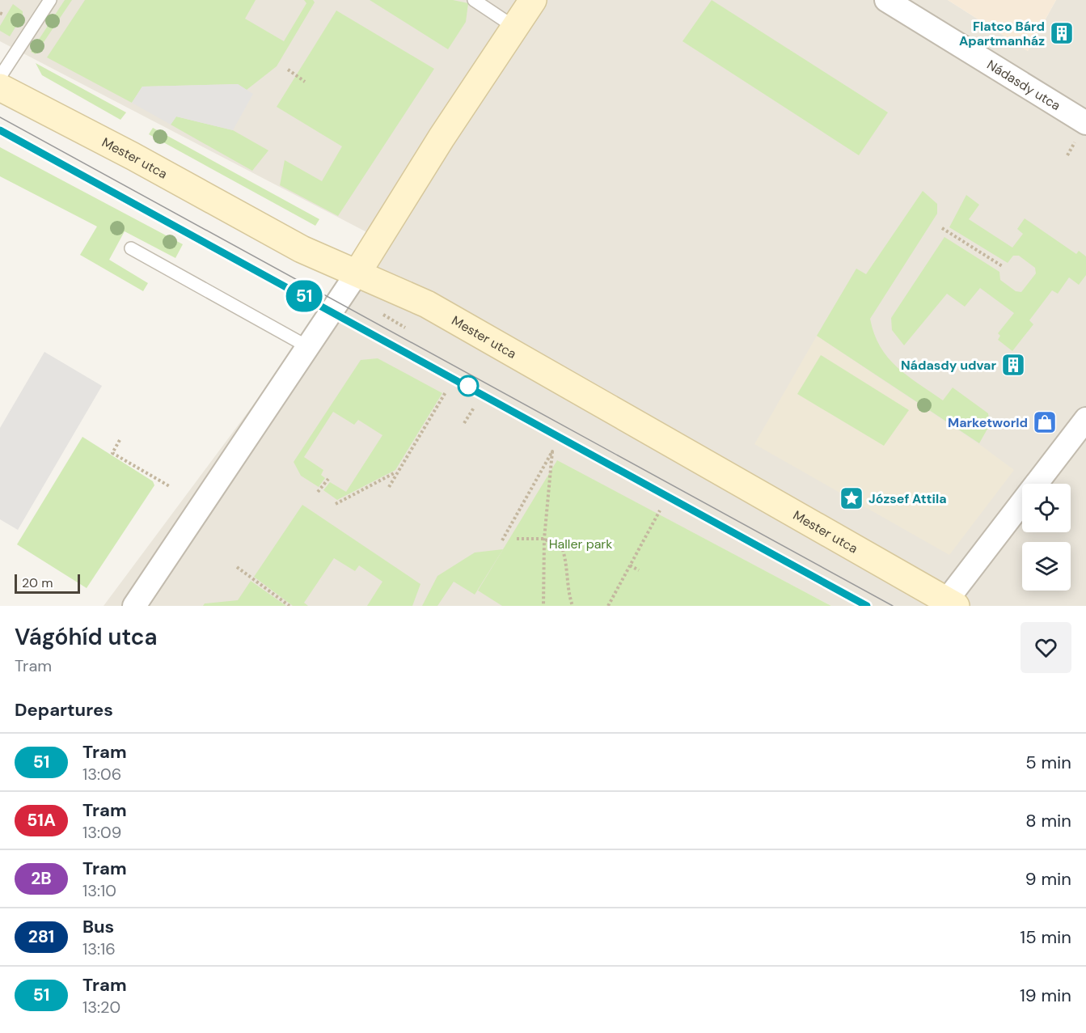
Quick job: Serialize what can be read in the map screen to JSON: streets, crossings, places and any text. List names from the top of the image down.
{
  "streets": {
    "street": ["Nádasdy utca", "Mester utca"]
  },
  "parks": ["Haller park"],
  "places": {
    "building": ["Flatco Bárd Apartmanház", "Nádasdy udvar"],
    "shop": ["Marketworld"],
    "place": ["József Attila"]
  },
  "lines": ["tram line 51"],
  "scale_bar": "20 m",
  "page": {
    "on_map": "51",
    "scale": "20 m",
    "heading": [
      ["Vágóhíd utca", "Tram"],
      "Departures"
    ],
    "list": [
      {
        "mark": "51",
        "name": "Tram",
        "note": "13:06",
        "value": "5 min"
      },
      {
        "mark": "51A",
        "name": "Tram",
        "note": "13:09",
        "value": "8 min"
      },
      {
        "mark": "2B",
        "name": "Tram",
        "note": "13:10",
        "value": "9 min"
      },
      {
        "mark": "281",
        "name": "Bus",
        "note": "13:16",
        "value": "15 min"
      },
      {
        "mark": "51",
        "name": "Tram",
        "note": "13:20",
        "value": "19 min"
      }
    ]
  }
}
